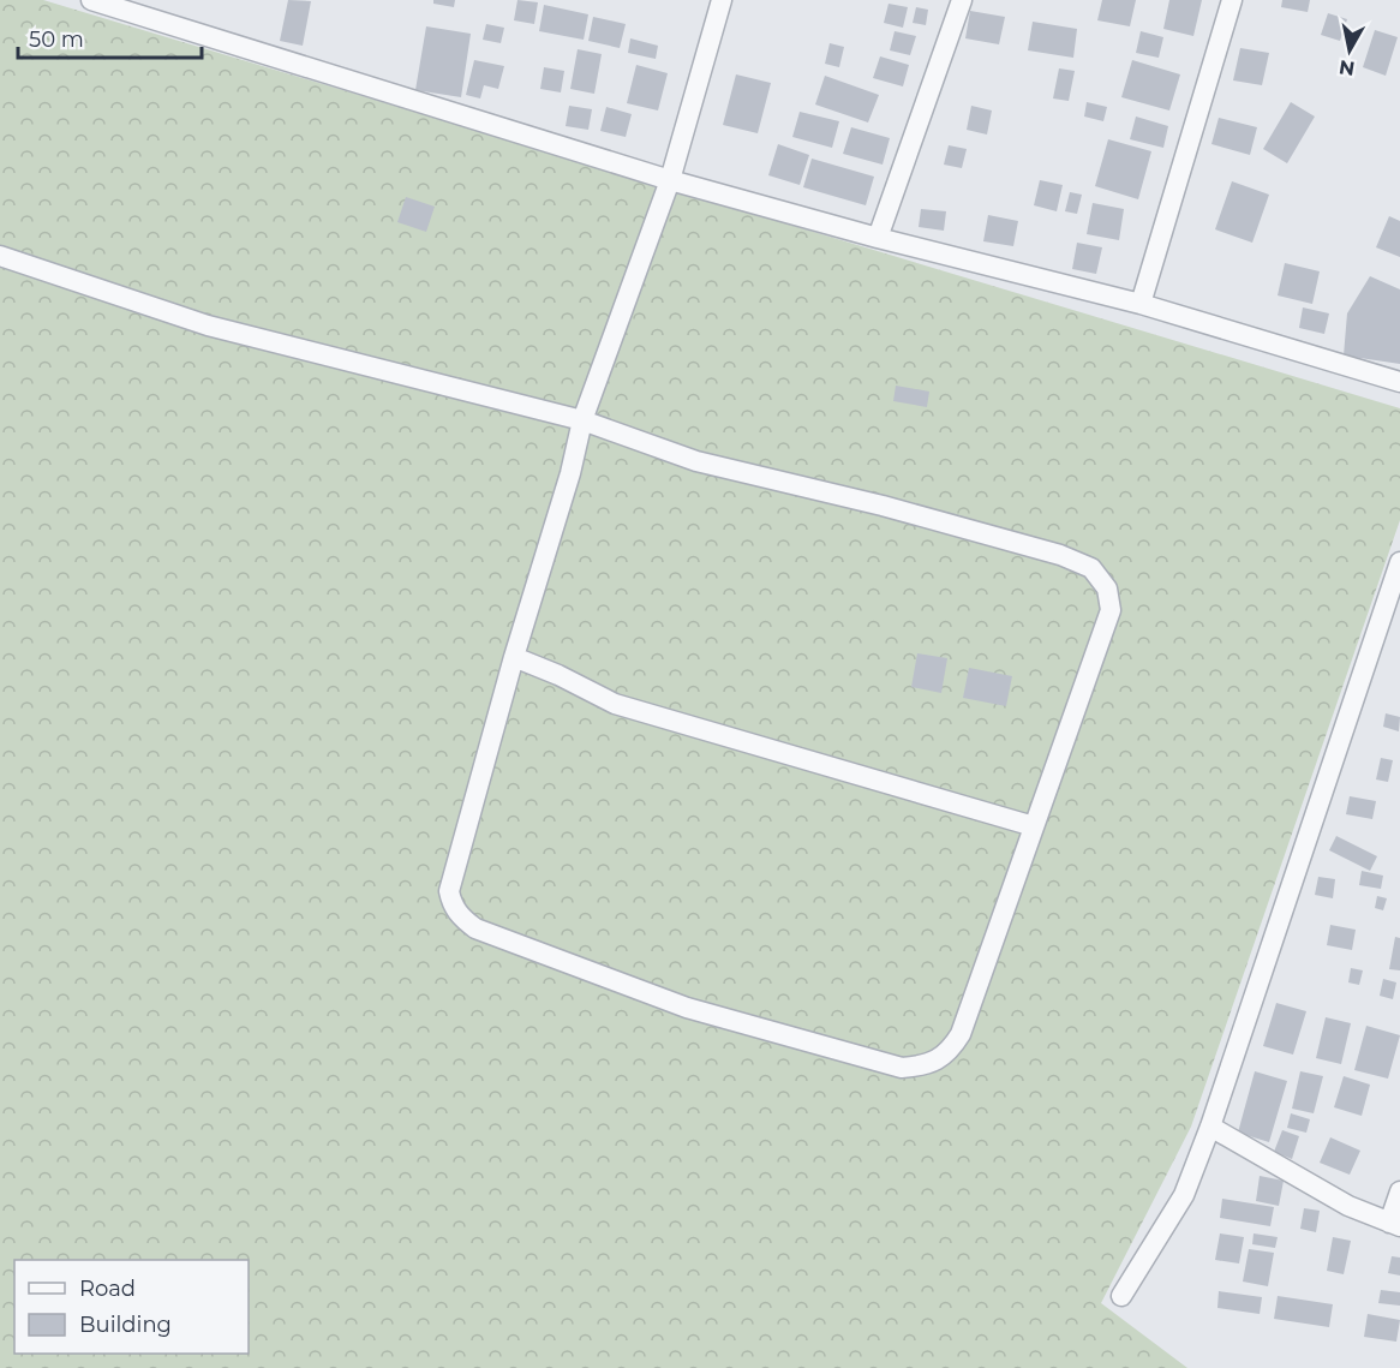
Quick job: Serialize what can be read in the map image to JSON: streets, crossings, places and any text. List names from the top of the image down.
{
  "legend": ["Road", "Building"],
  "scale_bar": "50 m",
  "north": "bottom"
}
